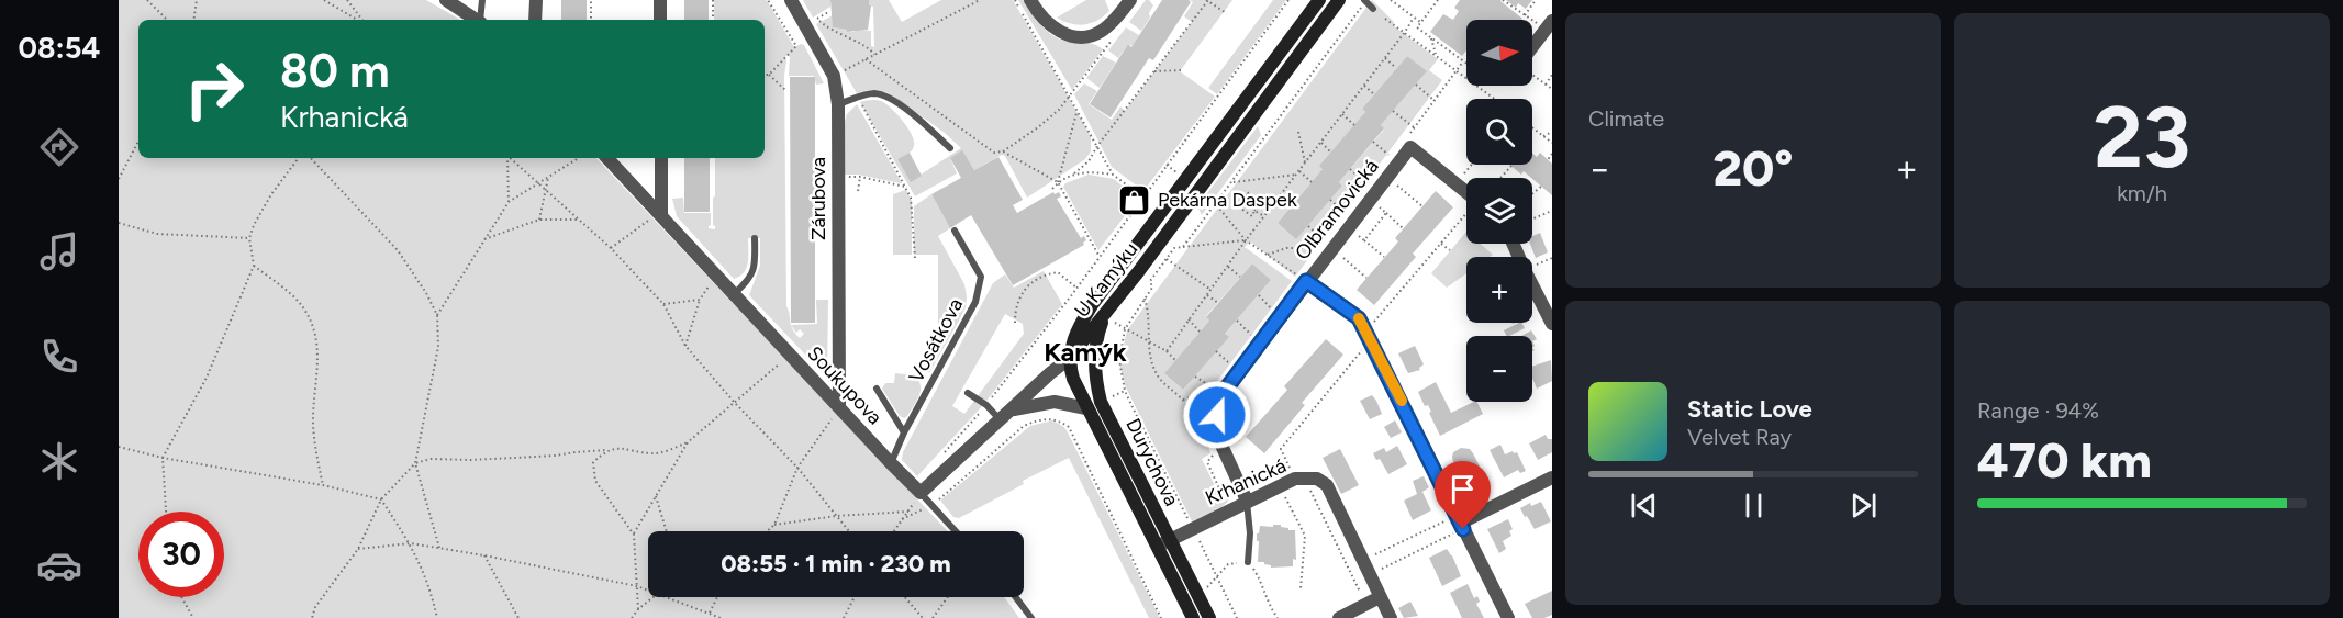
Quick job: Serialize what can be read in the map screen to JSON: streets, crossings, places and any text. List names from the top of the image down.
{
  "streets": {
    "street": [
      "Zárubova",
      "Olbramovická",
      "U Kamýku",
      "Soukupova",
      "Durychova",
      "Krhanická"
    ],
    "lane": ["Vosátkova"]
  },
  "crossings": [
    ["Zárubova", "Soukupova"],
    ["Olbramovická", "Krhanická"],
    ["U Kamýku", "Durychova"],
    ["Vosátkova", "Soukupova"],
    ["Durychova", "Krhanická"]
  ],
  "districts": ["Kamýk"],
  "places": {
    "shop": ["Pekárna Daspek"]
  },
  "north": "right",
  "page": {
    "tabs": "08:54",
    "tile": [
      "Climate",
      ["23", "km/h"],
      ["Range · 94%", "470 km"]
    ],
    "map_buttons": ["+", "−"],
    "turn": ["80 m", "Krhanická"],
    "heat": ["−", "20°", "+"],
    "song": ["Static Love", "Velvet Ray"],
    "limit": "30",
    "trip": "08:55 · 1 min · 230 m"
  }
}
